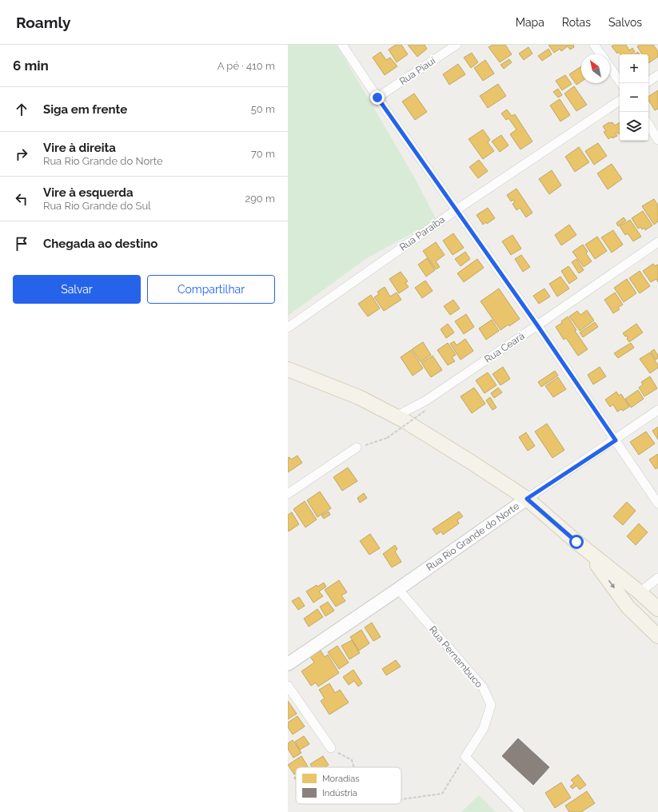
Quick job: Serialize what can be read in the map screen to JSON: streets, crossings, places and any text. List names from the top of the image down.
{
  "streets": {
    "street": [
      "Rua Piauí",
      "Rua Paraíba",
      "Rua Ceará",
      "Rua Rio Grande do Norte",
      "Rua Pernambuco"
    ]
  },
  "crossings": [
    ["Rua Rio Grande do Norte", "Rua Pernambuco"]
  ],
  "legend": ["Moradias", "Indústria"],
  "north": "top left",
  "page": {
    "header": "Roamly",
    "nav": ["Mapa", "Rotas", "Salvos"],
    "heading": ["6 min", "A pé · 410 m"],
    "map_buttons": ["+", "−"],
    "list": [
      ["Siga em frente", "50 m"],
      ["Vire à direita", "Rua Rio Grande do Norte", "70 m"],
      ["Vire à esquerda", "Rua Rio Grande do Sul", "290 m"],
      "Chegada ao destino"
    ],
    "buttons": ["Salvar", "Compartilhar"]
  }
}
